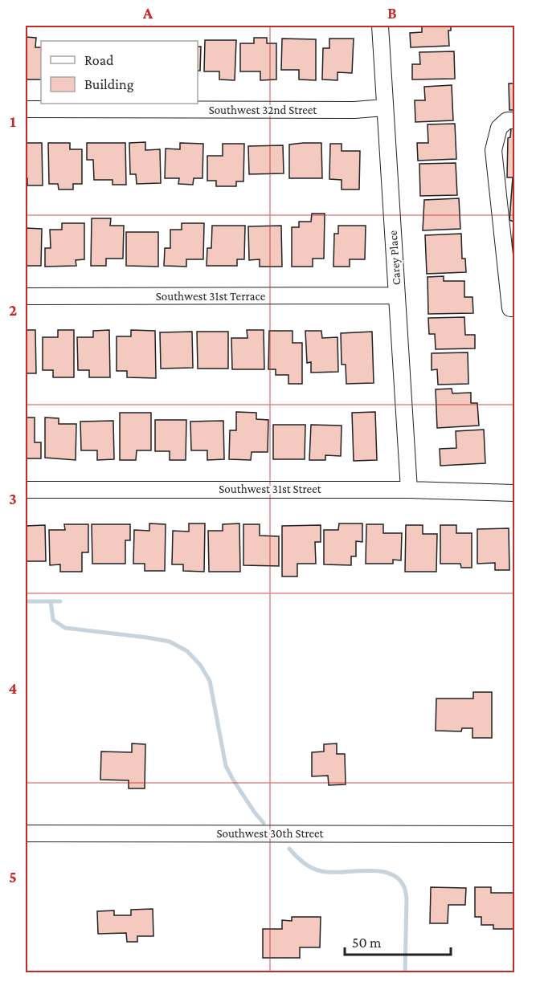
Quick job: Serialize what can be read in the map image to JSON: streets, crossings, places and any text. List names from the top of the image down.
{
  "streets": {
    "street": [
      "Southwest 32nd Street",
      "Carey Place",
      "Southwest 31st Terrace",
      "Southwest 31st Street",
      "Southwest 30th Street"
    ]
  },
  "crossings": [
    ["Southwest 32nd Street", "Carey Place"],
    ["Carey Place", "Southwest 31st Terrace"],
    ["Carey Place", "Southwest 31st Street"]
  ],
  "legend": ["Road", "Building"],
  "scale_bar": "50 m",
  "grid": {
    "columns": ["A", "B"],
    "rows": [
      "1",
      "2",
      "3",
      "4",
      "5"
    ]
  }
}
